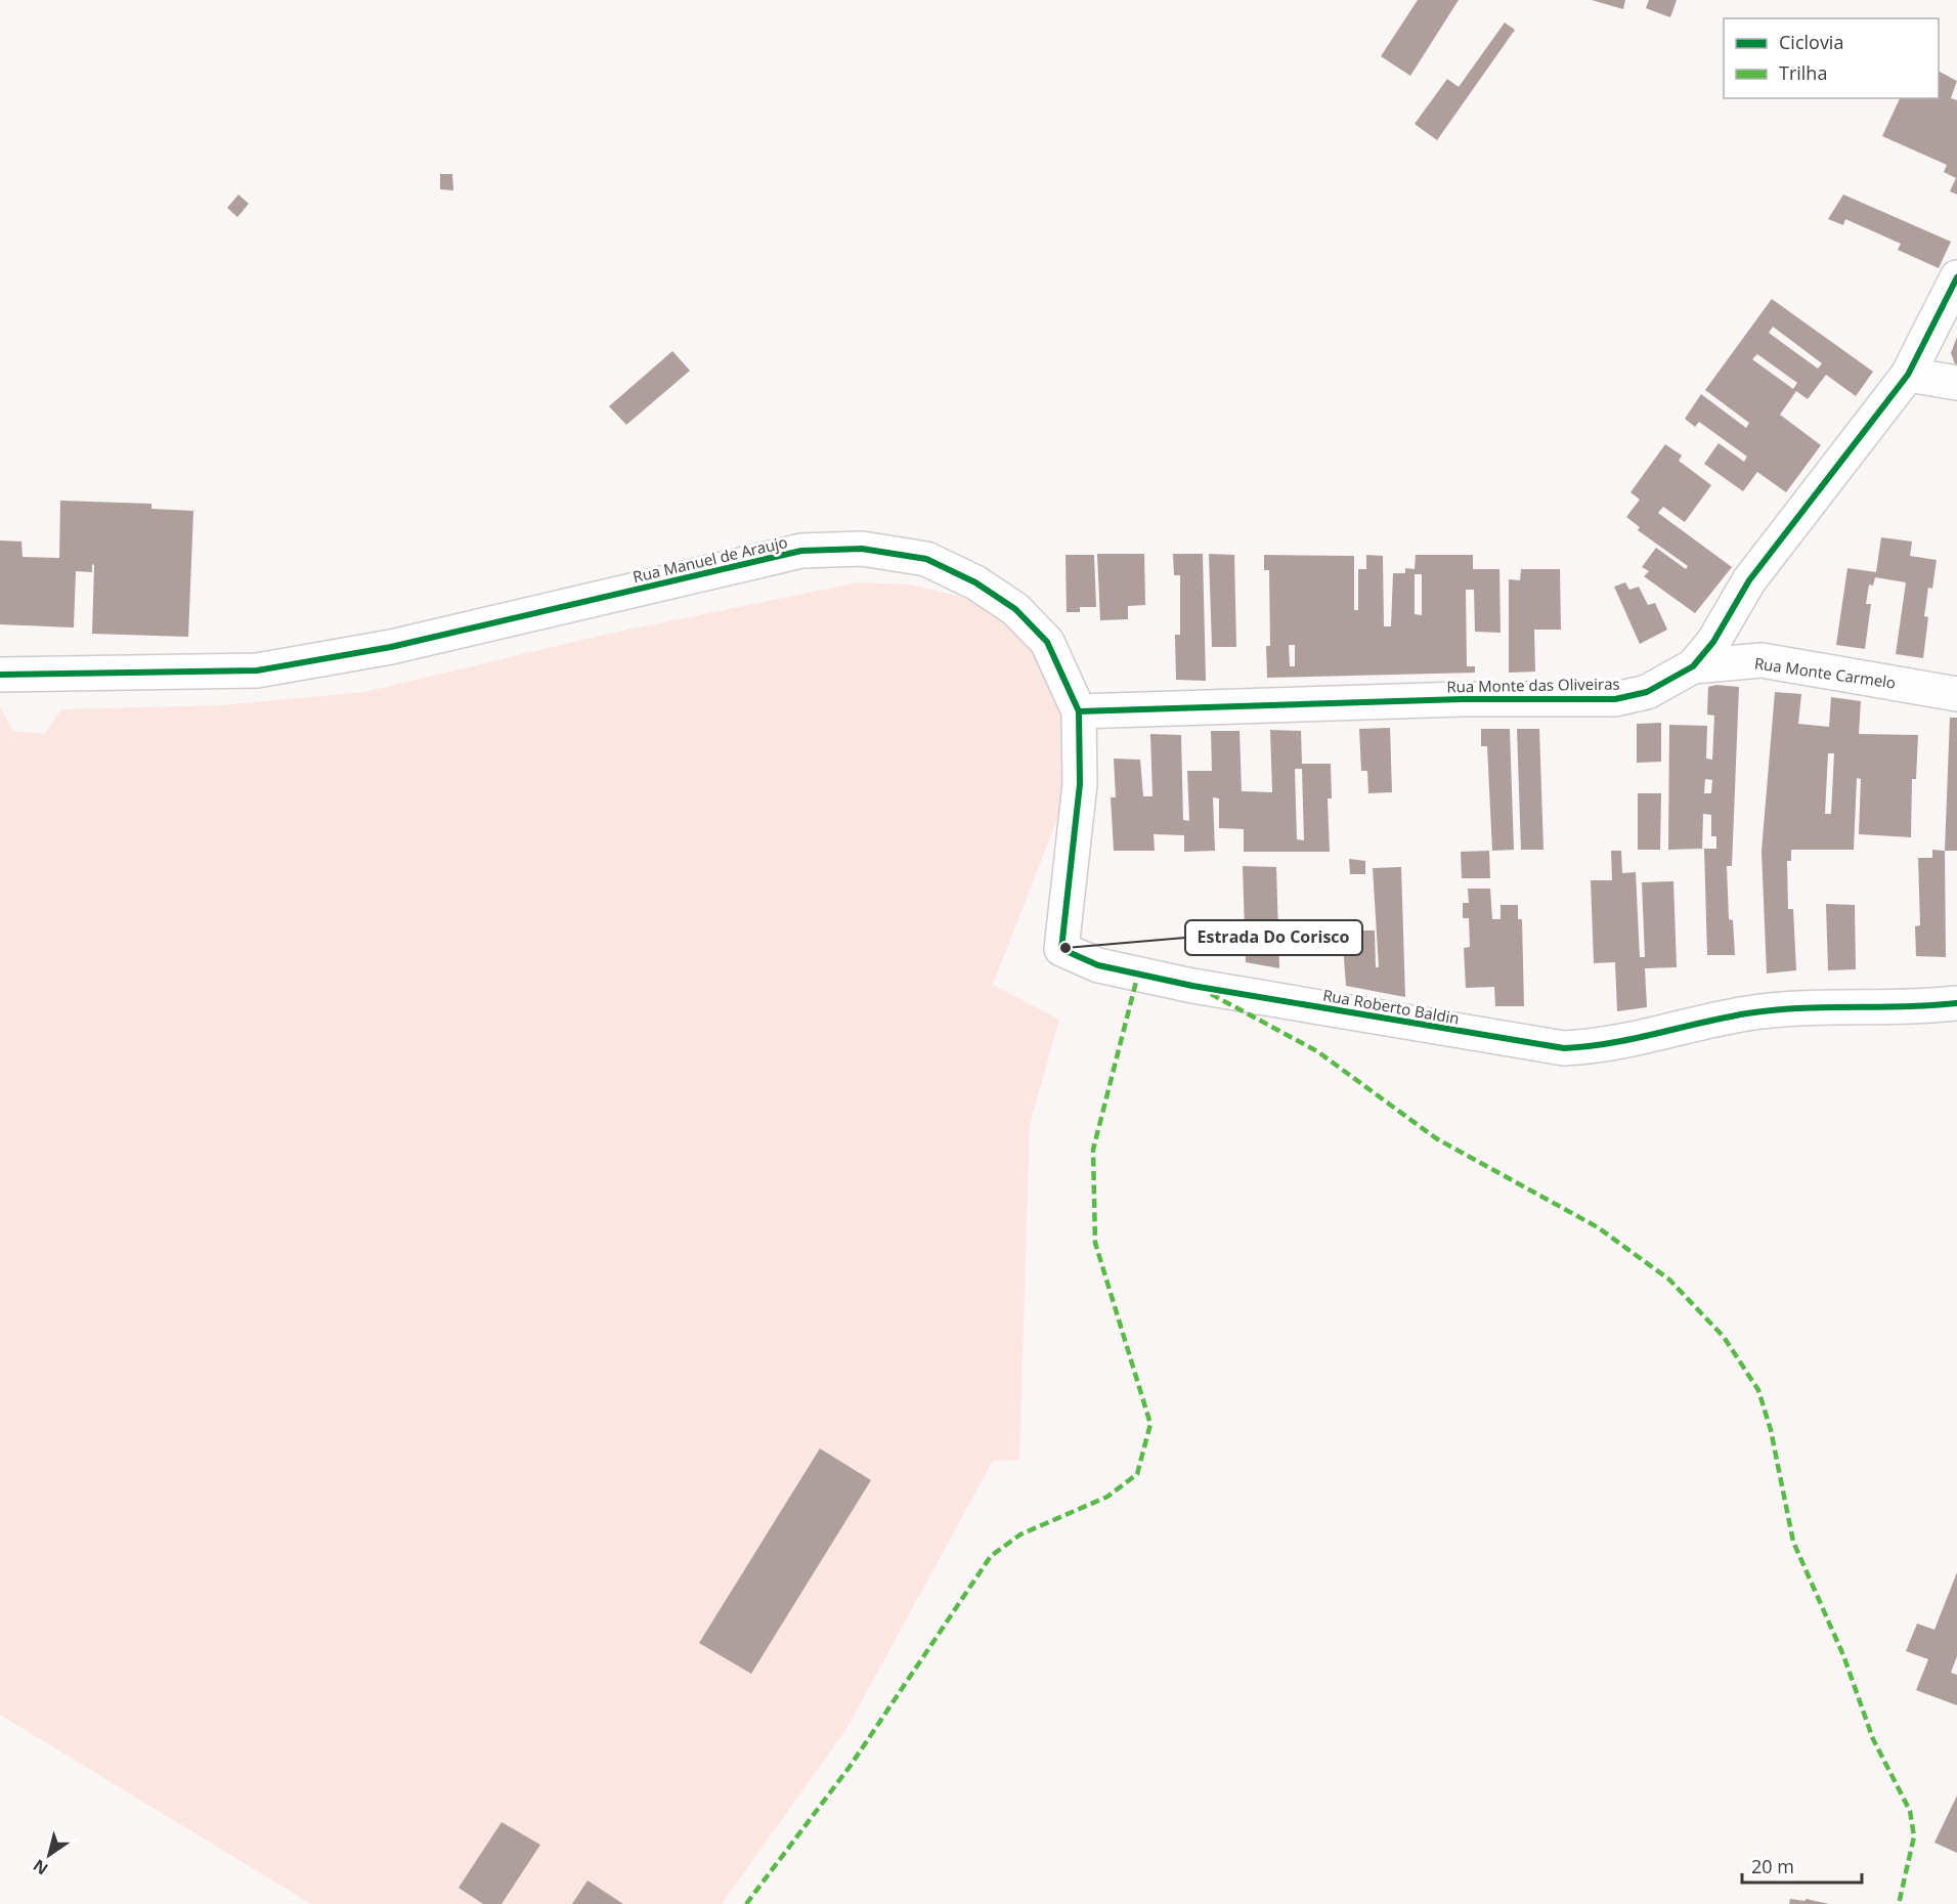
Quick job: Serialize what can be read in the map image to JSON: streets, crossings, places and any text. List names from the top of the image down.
{
  "streets": {
    "street": [
      "Rua Manuel de Araujo",
      "Rua Monte Carmelo",
      "Rua Monte das Oliveiras",
      "Rua Roberto Baldin"
    ]
  },
  "crossings": [
    ["Rua Manuel de Araujo", "Rua Monte das Oliveiras"],
    ["Rua Manuel de Araujo", "Rua Roberto Baldin"],
    ["Rua Monte Carmelo", "Rua Monte das Oliveiras"],
    ["Rua Monte das Oliveiras", "Rua Roberto Baldin"]
  ],
  "places": ["Estrada Do Corisco"],
  "legend": ["Ciclovia", "Trilha"],
  "scale_bar": "20 m",
  "north": "bottom left"
}
